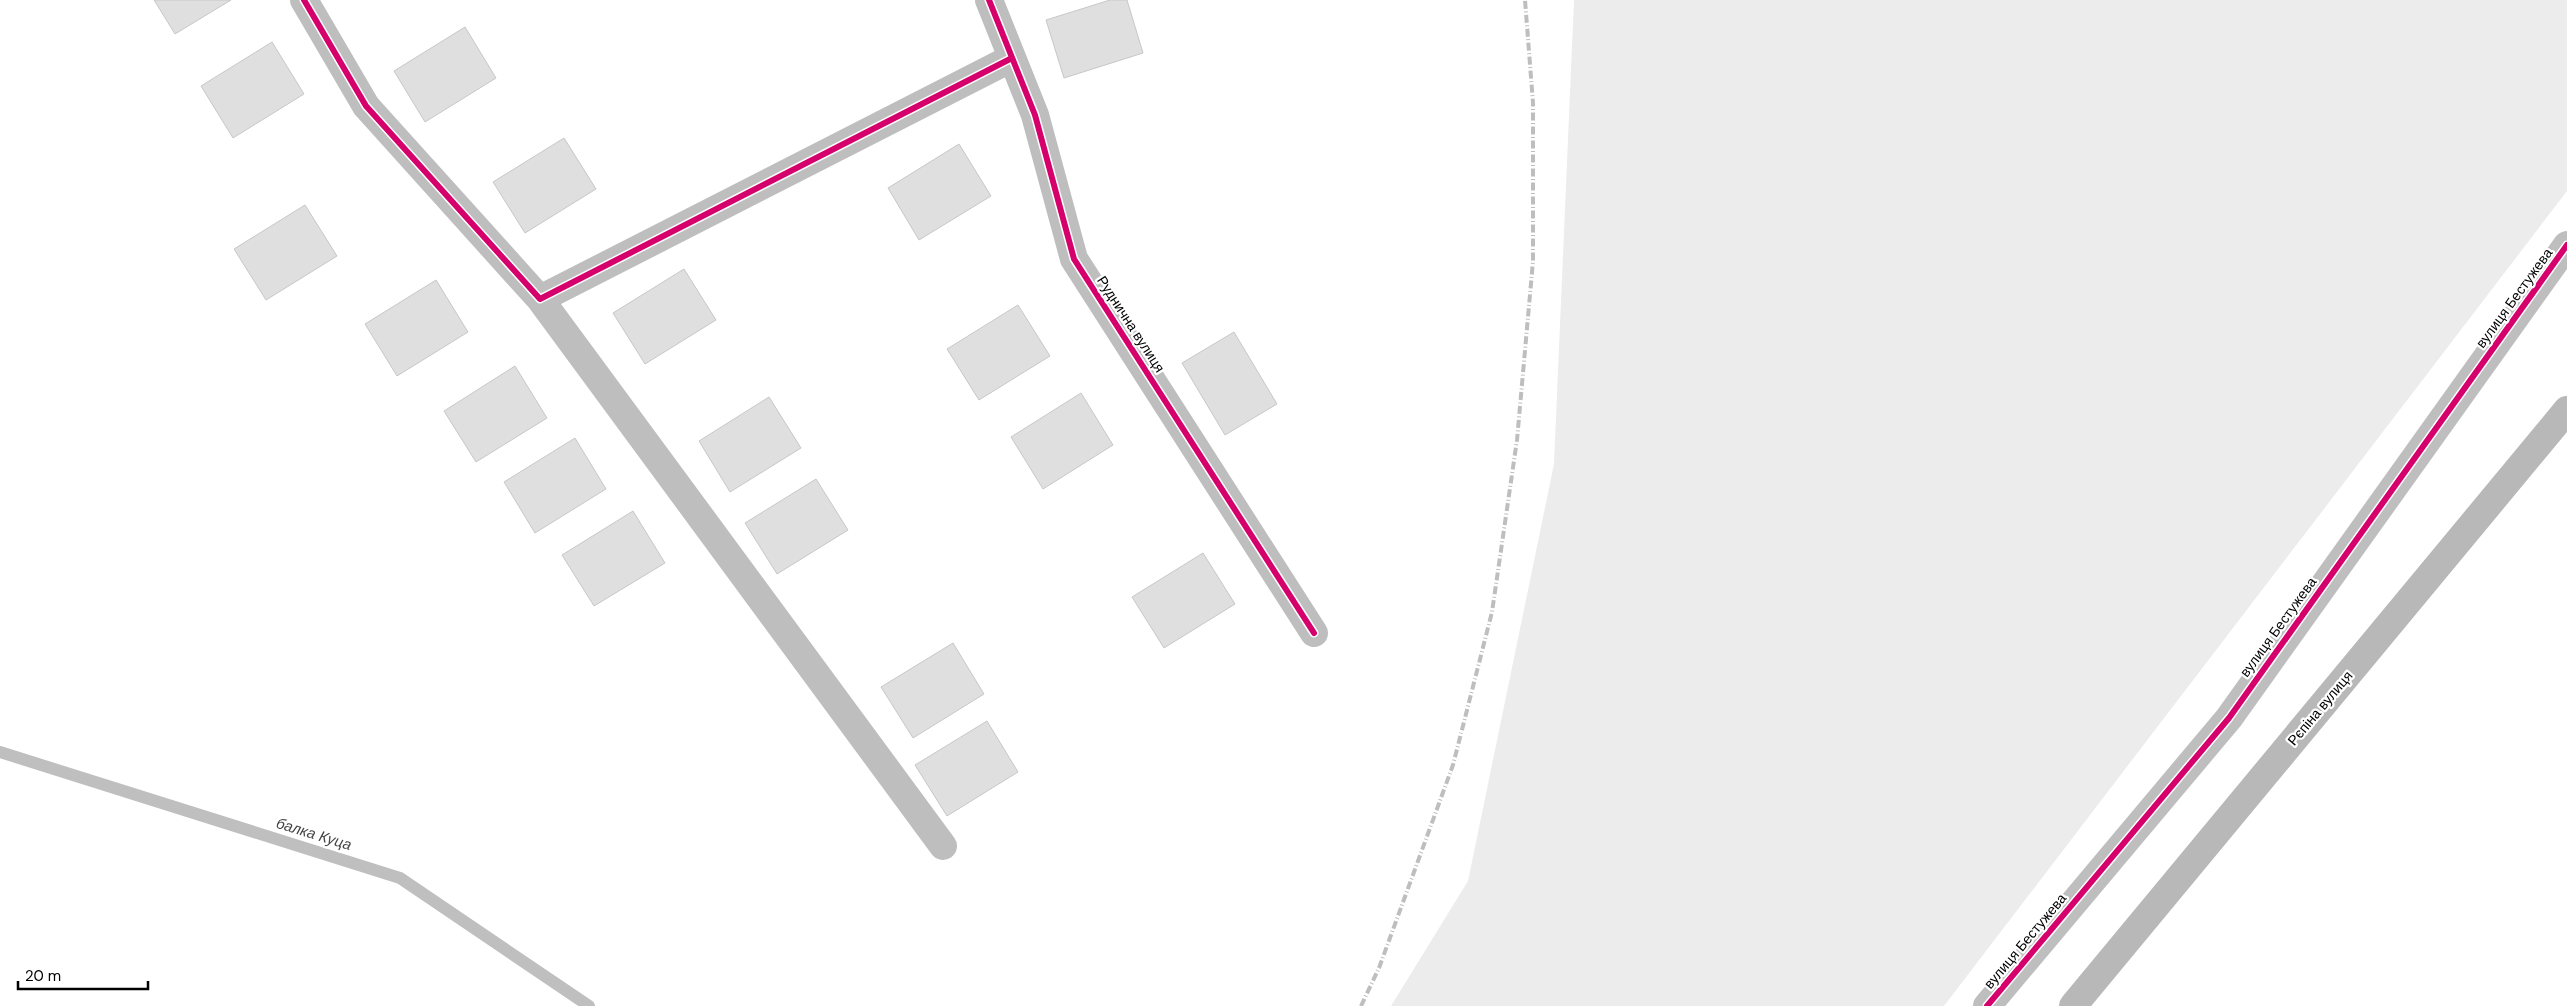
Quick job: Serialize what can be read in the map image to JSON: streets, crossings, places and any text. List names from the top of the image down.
{
  "streets": {
    "street": ["вулиця Бестужева", "Руднична вулиця", "Рєпіна вулиця"]
  },
  "water": ["балка Куца"],
  "scale_bar": "20 m"
}
